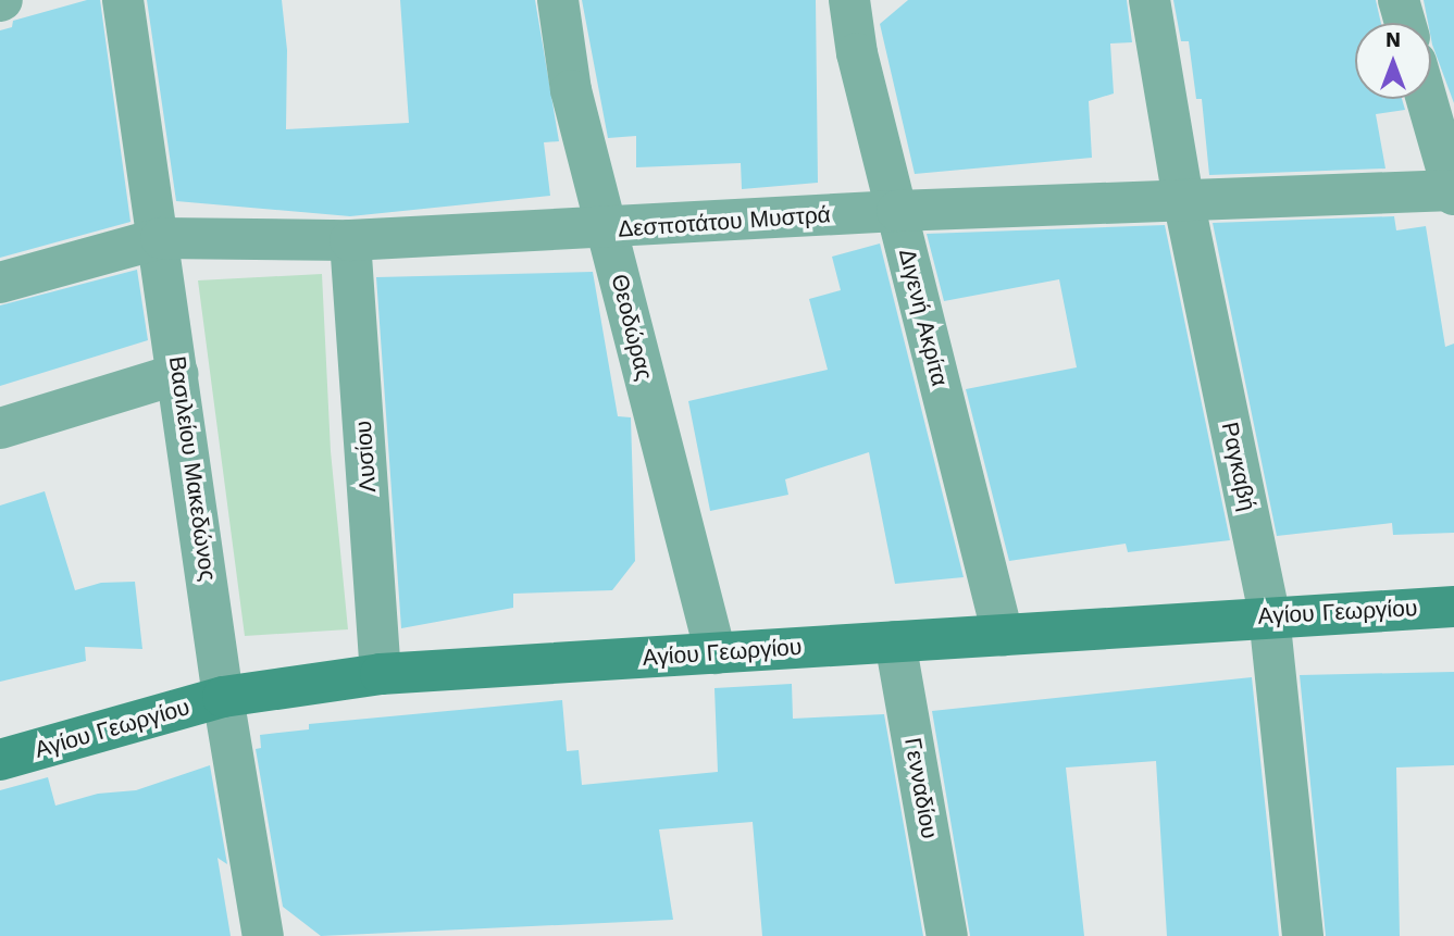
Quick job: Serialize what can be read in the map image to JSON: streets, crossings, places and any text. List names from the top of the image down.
{
  "streets": {
    "street": [
      "Δεσποτάτου Μυστρά",
      "Διγενή Ακρίτα",
      "Θεοδώρας",
      "Λυσίου",
      "Ραγκαβή",
      "Βασιλείου Μακεδώνος",
      "Αγίου Γεωργίου",
      "Γενναδίου"
    ]
  },
  "crossings": [
    ["Δεσποτάτου Μυστρά", "Διγενή Ακρίτα"],
    ["Δεσποτάτου Μυστρά", "Θεοδώρας"],
    ["Δεσποτάτου Μυστρά", "Λυσίου"],
    ["Δεσποτάτου Μυστρά", "Ραγκαβή"],
    ["Δεσποτάτου Μυστρά", "Βασιλείου Μακεδώνος"],
    ["Διγενή Ακρίτα", "Αγίου Γεωργίου"],
    ["Θεοδώρας", "Αγίου Γεωργίου"],
    ["Λυσίου", "Αγίου Γεωργίου"],
    ["Ραγκαβή", "Αγίου Γεωργίου"],
    ["Βασιλείου Μακεδώνος", "Αγίου Γεωργίου"],
    ["Αγίου Γεωργίου", "Γενναδίου"]
  ],
  "north": "top"
}
